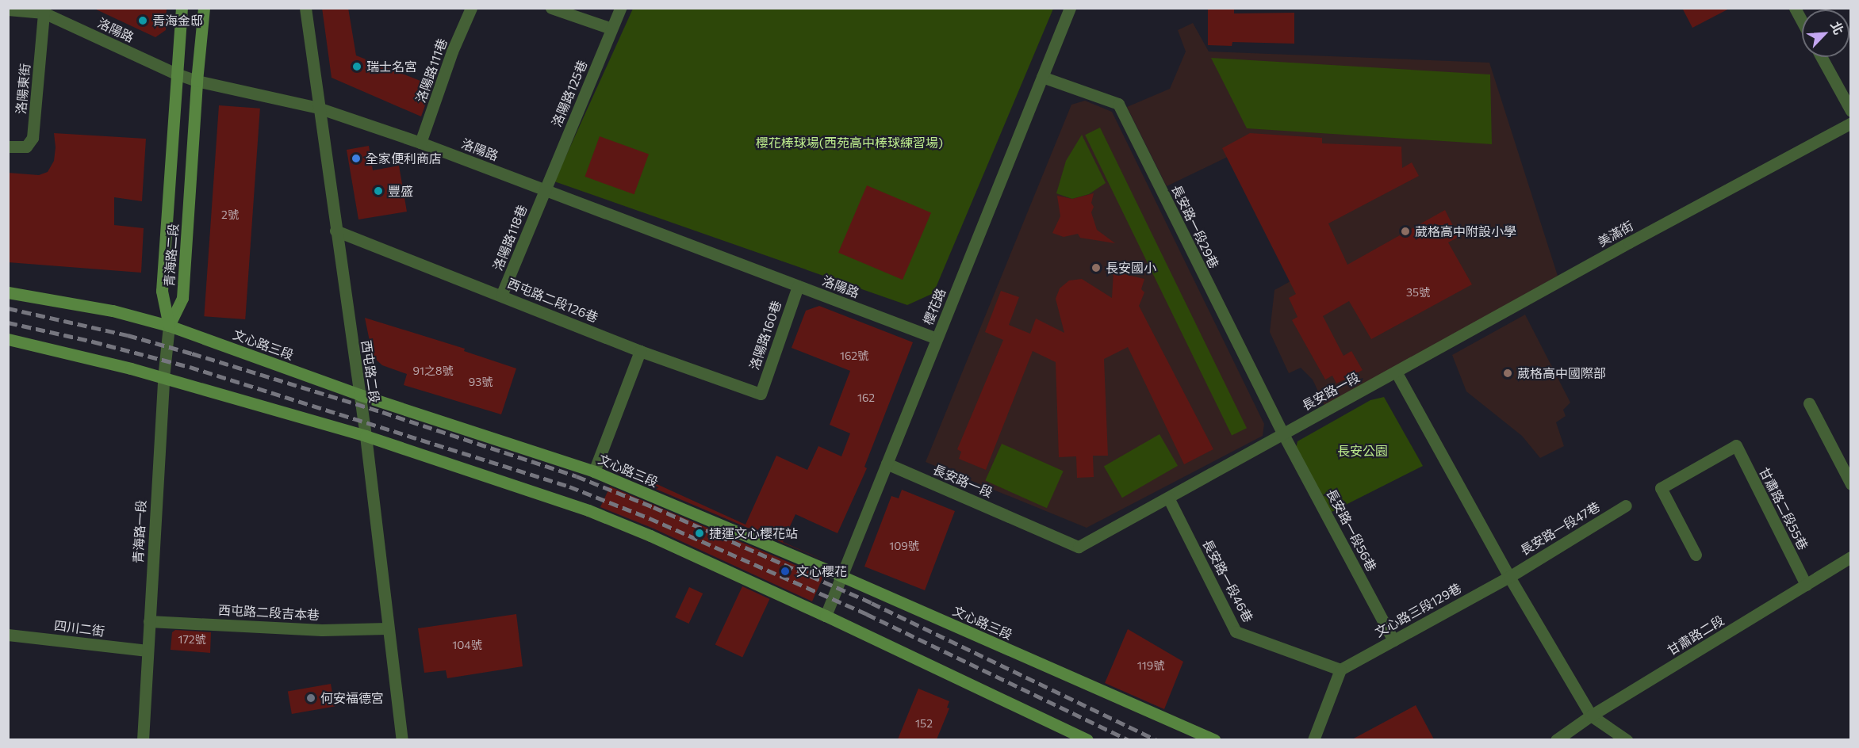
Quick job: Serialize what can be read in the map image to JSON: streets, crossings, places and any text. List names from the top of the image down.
{
  "streets": {
    "main road": ["青海路二段", "文心路三段"],
    "street": [
      "洛陽路",
      "洛陽路111巷",
      "洛陽東街",
      "洛陽路125巷",
      "長安路一段29巷",
      "美滿街",
      "洛陽路118巷",
      "西屯路二段126巷",
      "櫻花路",
      "洛陽路160巷",
      "西屯路二段",
      "長安路一段",
      "甘肅路二段55巷",
      "長安路一段47巷",
      "長安路一段56巷",
      "青海路一段",
      "長安路一段46巷",
      "文心路三段129巷",
      "西屯路二段吉本巷",
      "四川二街",
      "甘肅路二段"
    ]
  },
  "crossings": [
    ["洛陽路", "洛陽路111巷"],
    ["洛陽路", "洛陽東街"],
    ["洛陽路", "洛陽路125巷"],
    ["洛陽路", "洛陽路118巷"],
    ["洛陽路", "青海路二段"],
    ["洛陽路", "櫻花路"],
    ["洛陽路", "洛陽路160巷"],
    ["洛陽路", "西屯路二段"],
    ["洛陽路125巷", "洛陽路118巷"],
    ["長安路一段29巷", "櫻花路"],
    ["長安路一段29巷", "長安路一段"],
    ["長安路一段29巷", "長安路一段56巷"],
    ["美滿街", "長安路一段"],
    ["洛陽路118巷", "西屯路二段126巷"],
    ["青海路二段", "文心路三段"],
    ["青海路二段", "青海路一段"],
    ["西屯路二段126巷", "洛陽路160巷"],
    ["西屯路二段126巷", "西屯路二段"],
    ["櫻花路", "文心路三段"],
    ["櫻花路", "長安路一段"],
    ["文心路三段", "西屯路二段"],
    ["文心路三段", "青海路一段"],
    ["西屯路二段", "西屯路二段吉本巷"],
    ["長安路一段", "長安路一段56巷"],
    ["長安路一段", "長安路一段46巷"],
    ["甘肅路二段55巷", "甘肅路二段"],
    ["長安路一段47巷", "文心路三段129巷"],
    ["長安路一段56巷", "文心路三段129巷"],
    ["青海路一段", "西屯路二段吉本巷"],
    ["青海路一段", "四川二街"],
    ["長安路一段46巷", "文心路三段129巷"]
  ],
  "parks": ["櫻花棒球場(西苑高中棒球練習場)", "長安公園"],
  "places": [
    "青海金邸",
    "瑞士名宮",
    "全家便利商店",
    "豐盛",
    "葳格高中附設小學",
    "長安國小",
    "葳格高中國際部",
    "捷運文心櫻花站",
    "文心櫻花",
    "何安福德宮"
  ],
  "house_numbers": [
    "2號",
    "35號",
    "162號",
    "91之8號",
    "93號",
    "162",
    "109號",
    "172號",
    "104號",
    "119號",
    "152"
  ],
  "north": "top right"
}
